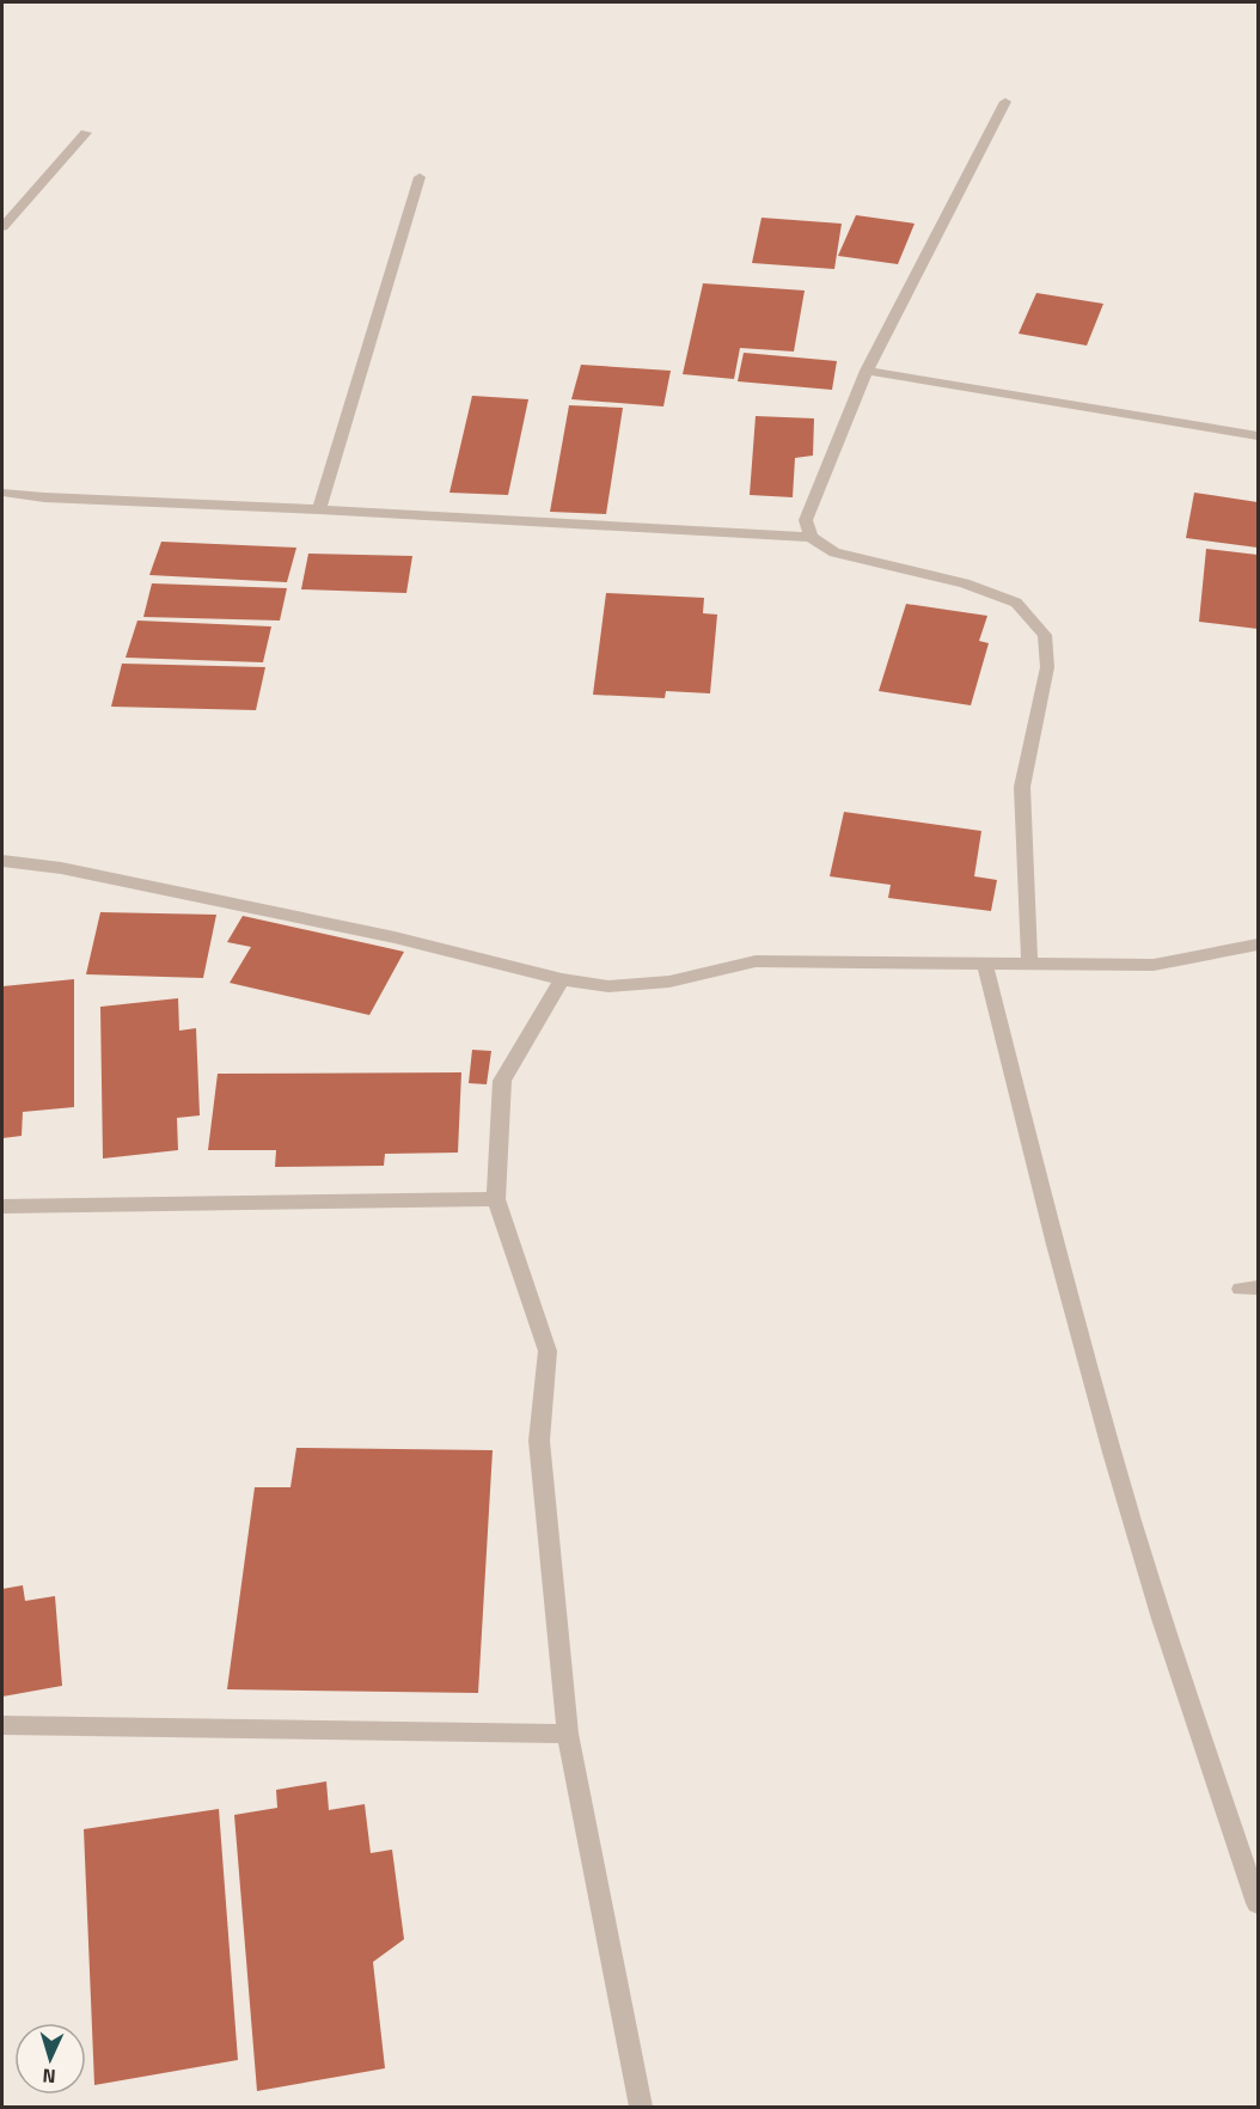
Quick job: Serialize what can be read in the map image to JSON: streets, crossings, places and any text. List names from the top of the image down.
{
  "north": "bottom"
}
